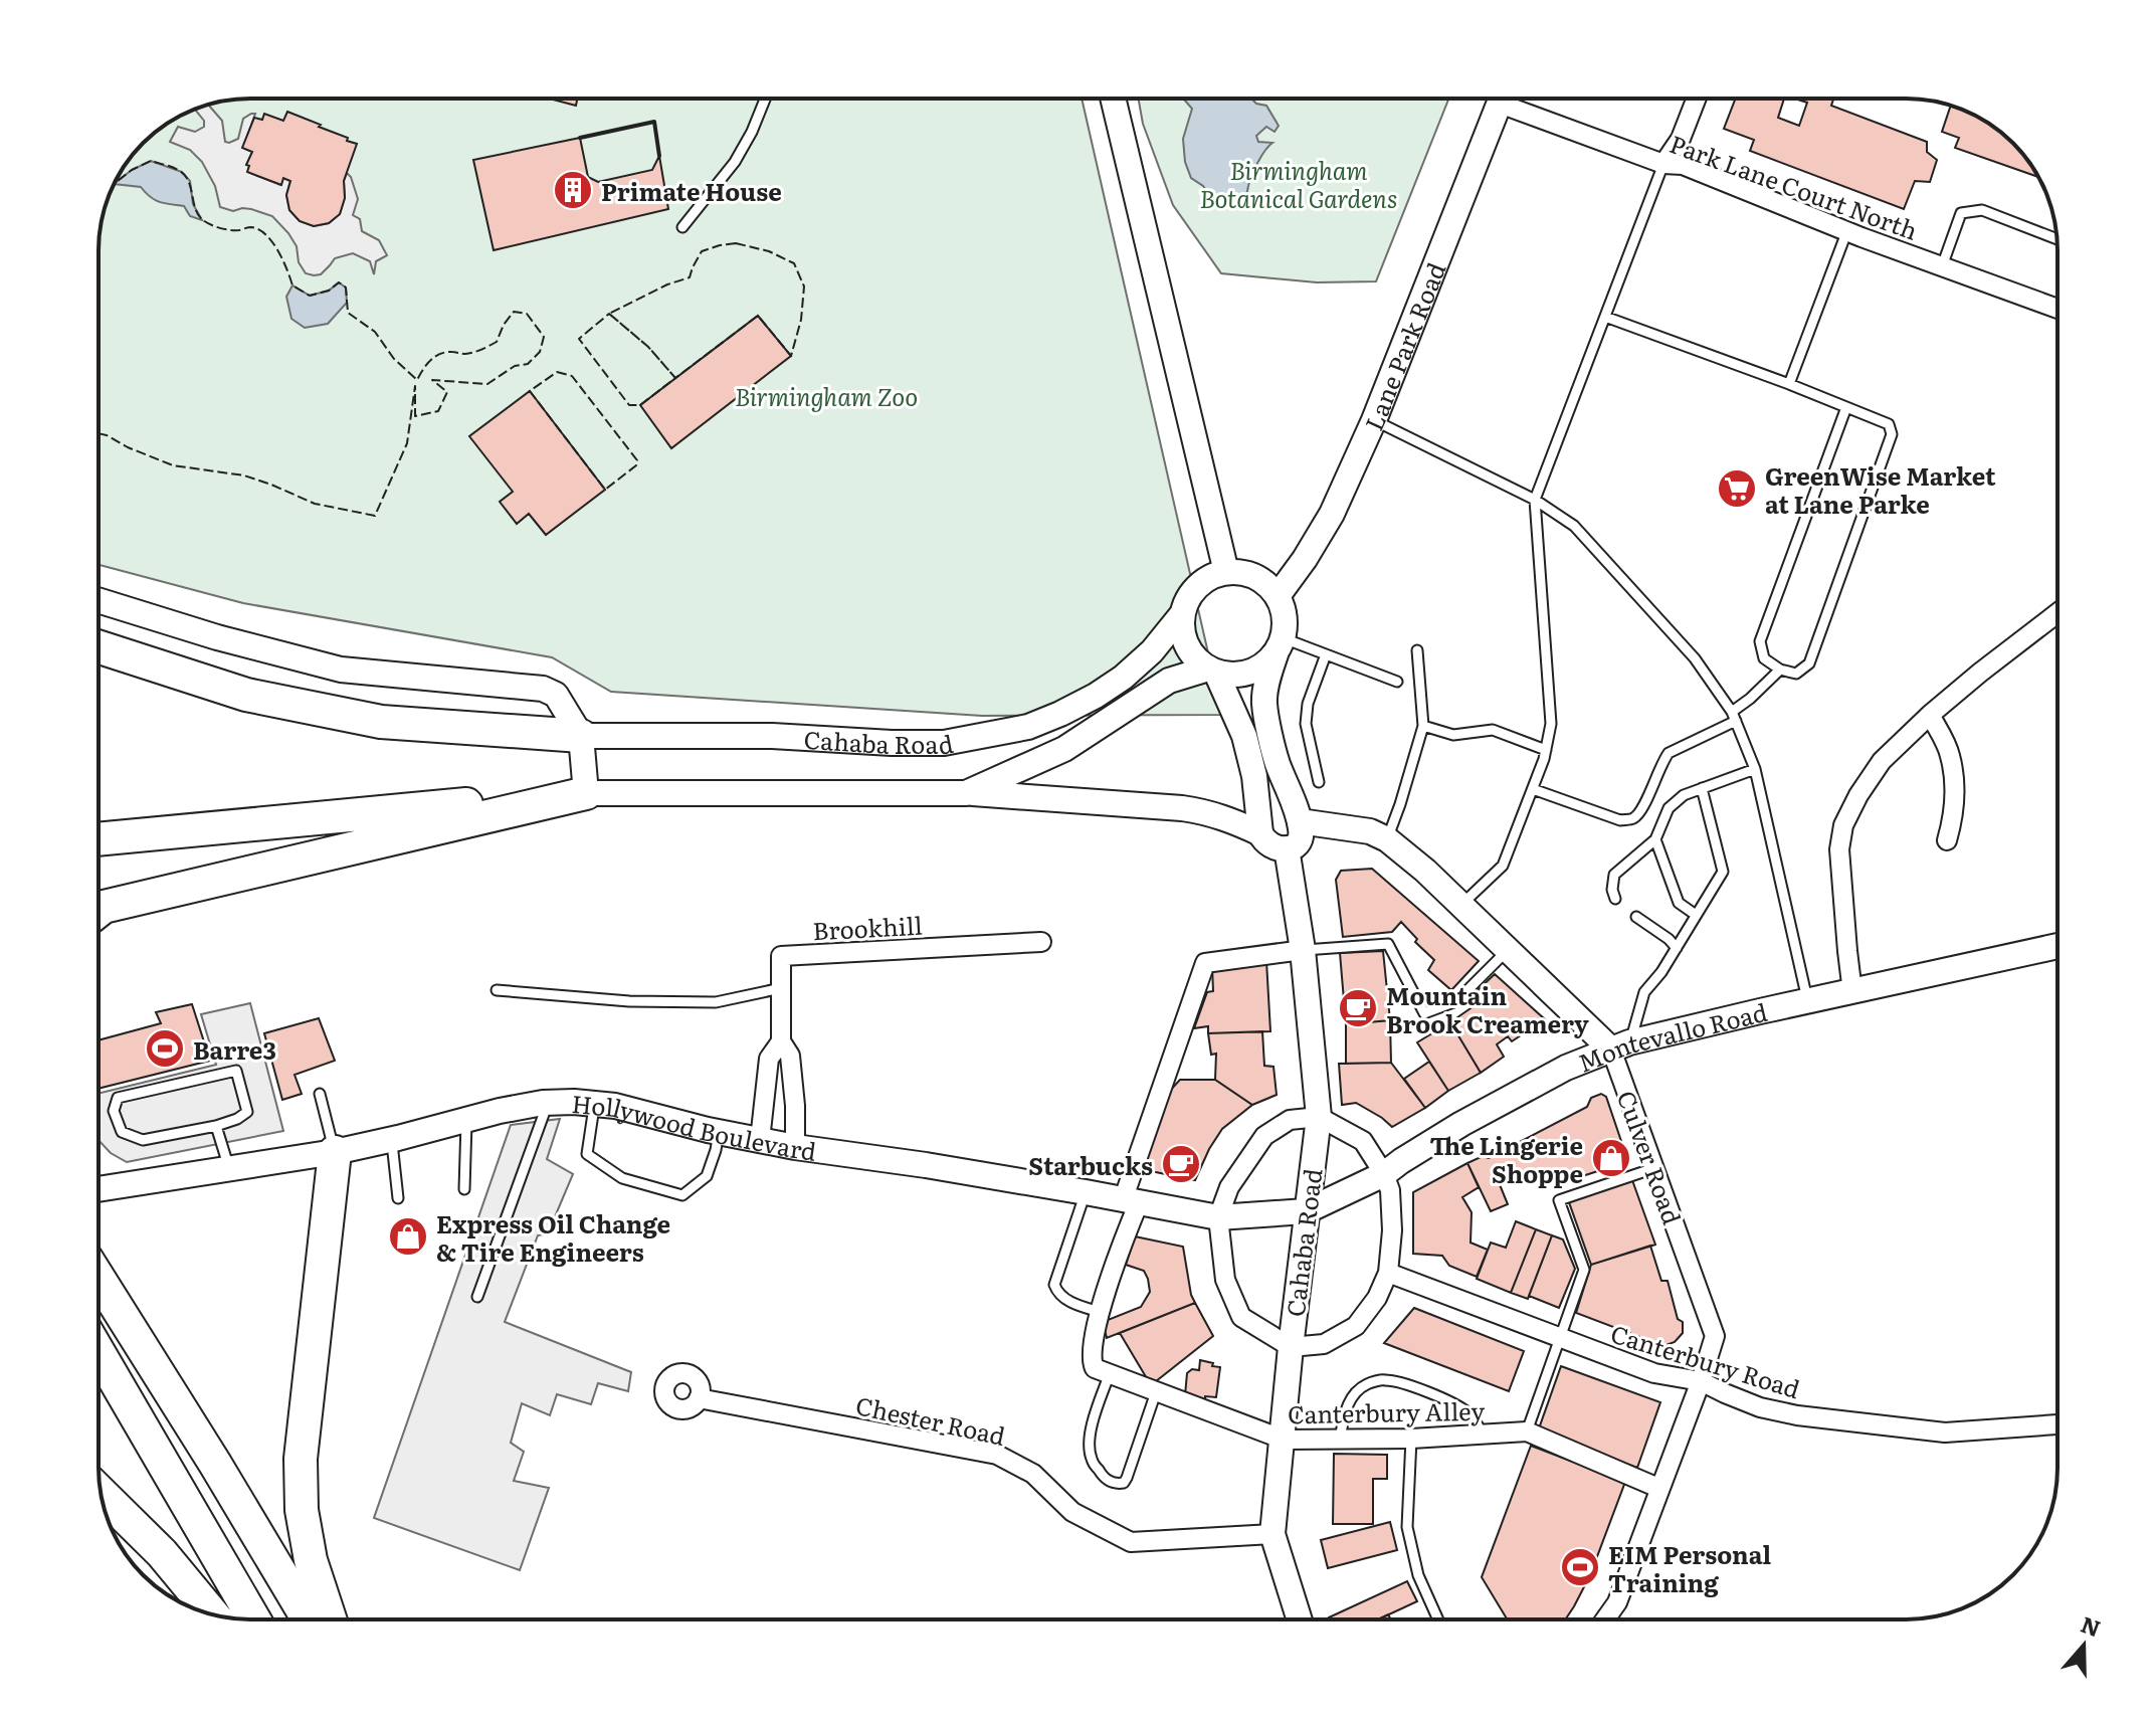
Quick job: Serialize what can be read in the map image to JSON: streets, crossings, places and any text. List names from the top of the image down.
{
  "streets": {
    "street": [
      "Park Lane Court North",
      "Lane Park Road",
      "Cahaba Road",
      "Brookhill",
      "Montevallo Road",
      "Hollywood Boulevard",
      "Culver Road",
      "Canterbury Road",
      "Canterbury Alley",
      "Chester Road"
    ]
  },
  "crossings": [
    ["Lane Park Road", "Cahaba Road"],
    ["Cahaba Road", "Montevallo Road"],
    ["Cahaba Road", "Hollywood Boulevard"],
    ["Cahaba Road", "Canterbury Alley"],
    ["Cahaba Road", "Chester Road"],
    ["Brookhill", "Hollywood Boulevard"],
    ["Montevallo Road", "Hollywood Boulevard"],
    ["Montevallo Road", "Culver Road"],
    ["Culver Road", "Canterbury Road"]
  ],
  "parks": ["Birmingham Botanical Gardens", "Birmingham Zoo"],
  "places": {
    "building": ["Primate House"],
    "supermarket": ["GreenWise Market at Lane Parke"],
    "cafe": ["Mountain Brook Creamery", "Starbucks"],
    "sports": ["Barre3", "EIM Personal Training"],
    "shop": ["The Lingerie Shoppe", "Express Oil Change & Tire Engineers"]
  },
  "north": "top"
}
